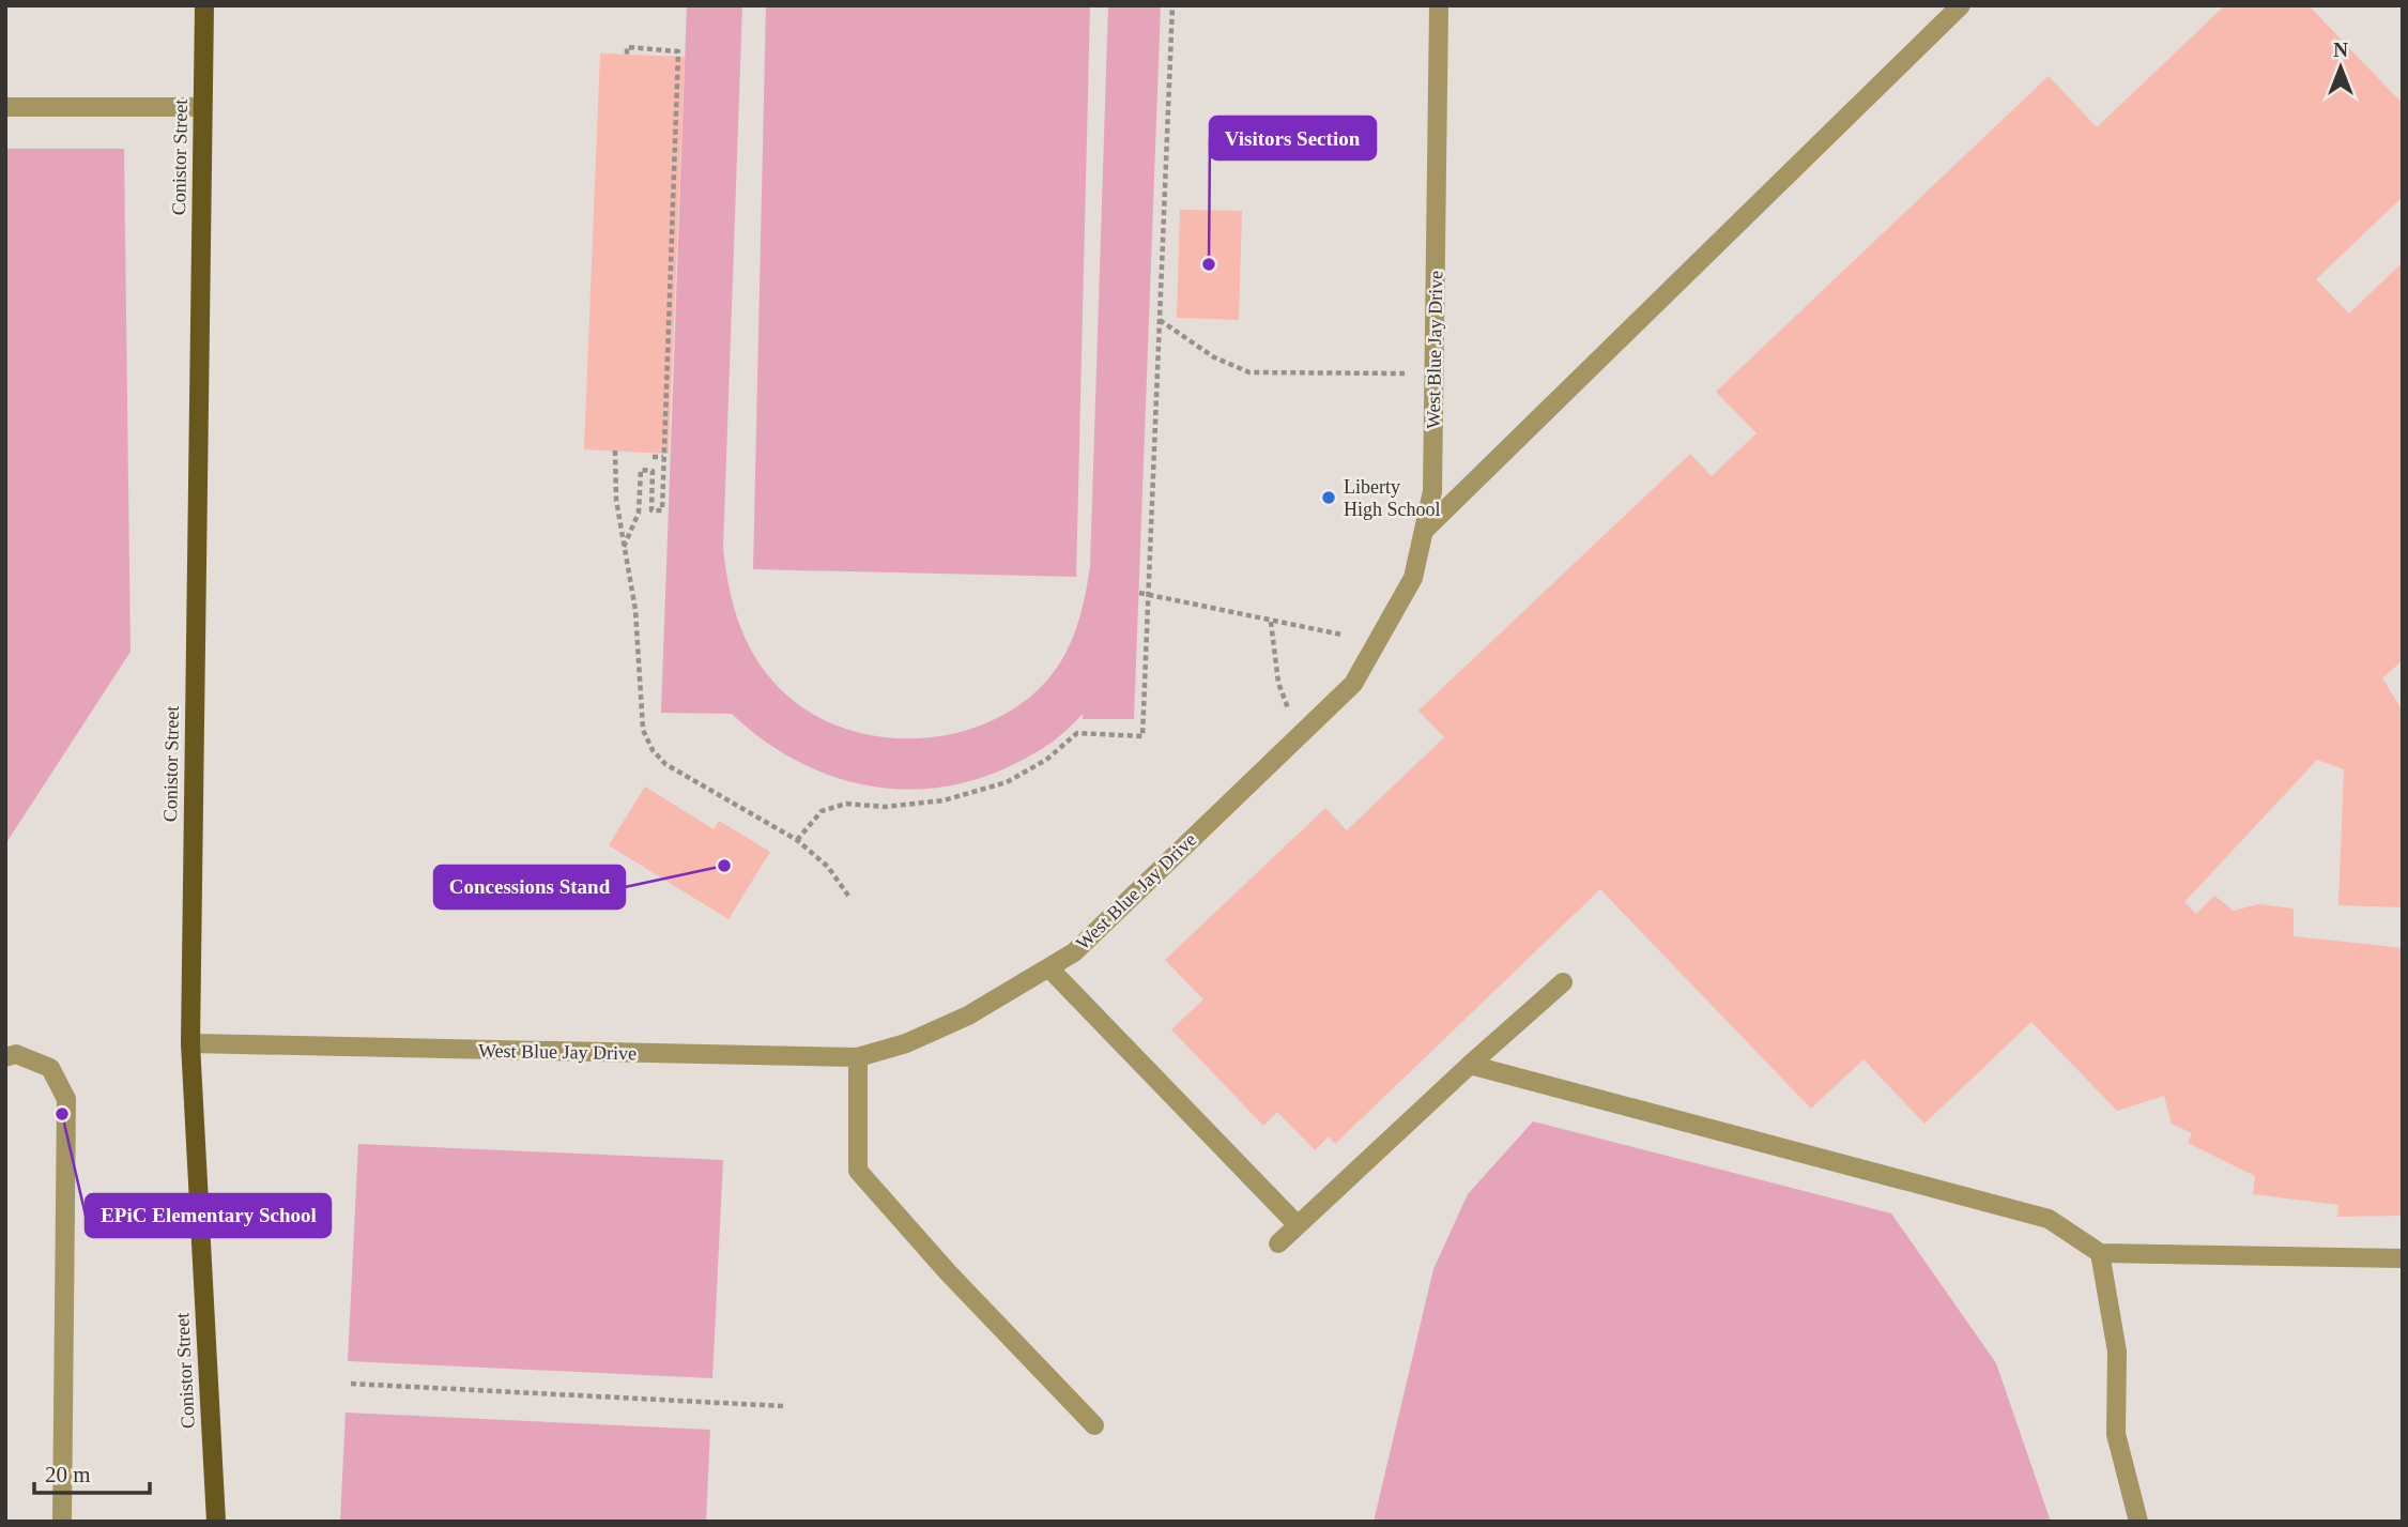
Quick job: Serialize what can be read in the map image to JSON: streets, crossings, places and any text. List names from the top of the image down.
{
  "streets": {
    "main road": ["Conistor Street"],
    "lane": ["West Blue Jay Drive"]
  },
  "crossings": [
    ["Conistor Street", "West Blue Jay Drive"]
  ],
  "places": [
    "Visitors Section",
    "Liberty High School",
    "Concessions Stand",
    "EPiC Elementary School"
  ],
  "scale_bar": "20 m",
  "north": "top"
}
